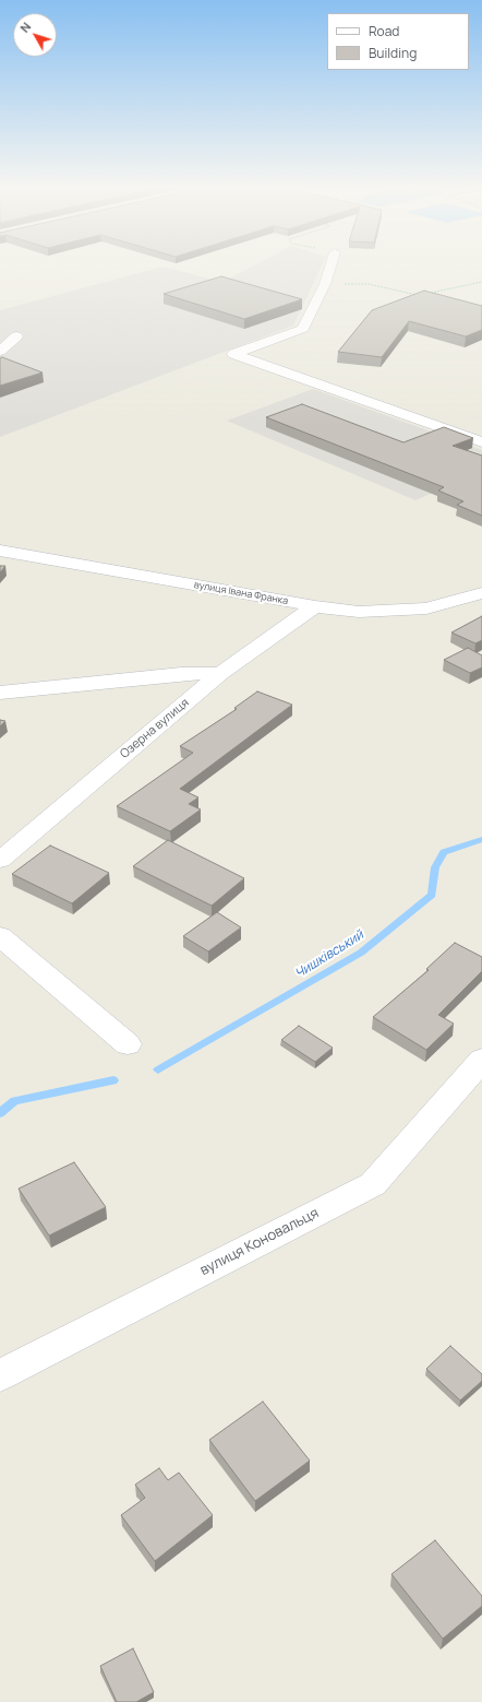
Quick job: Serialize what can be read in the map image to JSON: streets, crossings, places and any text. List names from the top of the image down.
{
  "streets": {
    "street": ["вулиця Івана Франка", "Озерна вулиця", "вулиця Коновальця"]
  },
  "crossings": [
    ["вулиця Івана Франка", "Озерна вулиця"]
  ],
  "water": ["Чишківський"],
  "legend": ["Road", "Building"],
  "north": "top left"
}
